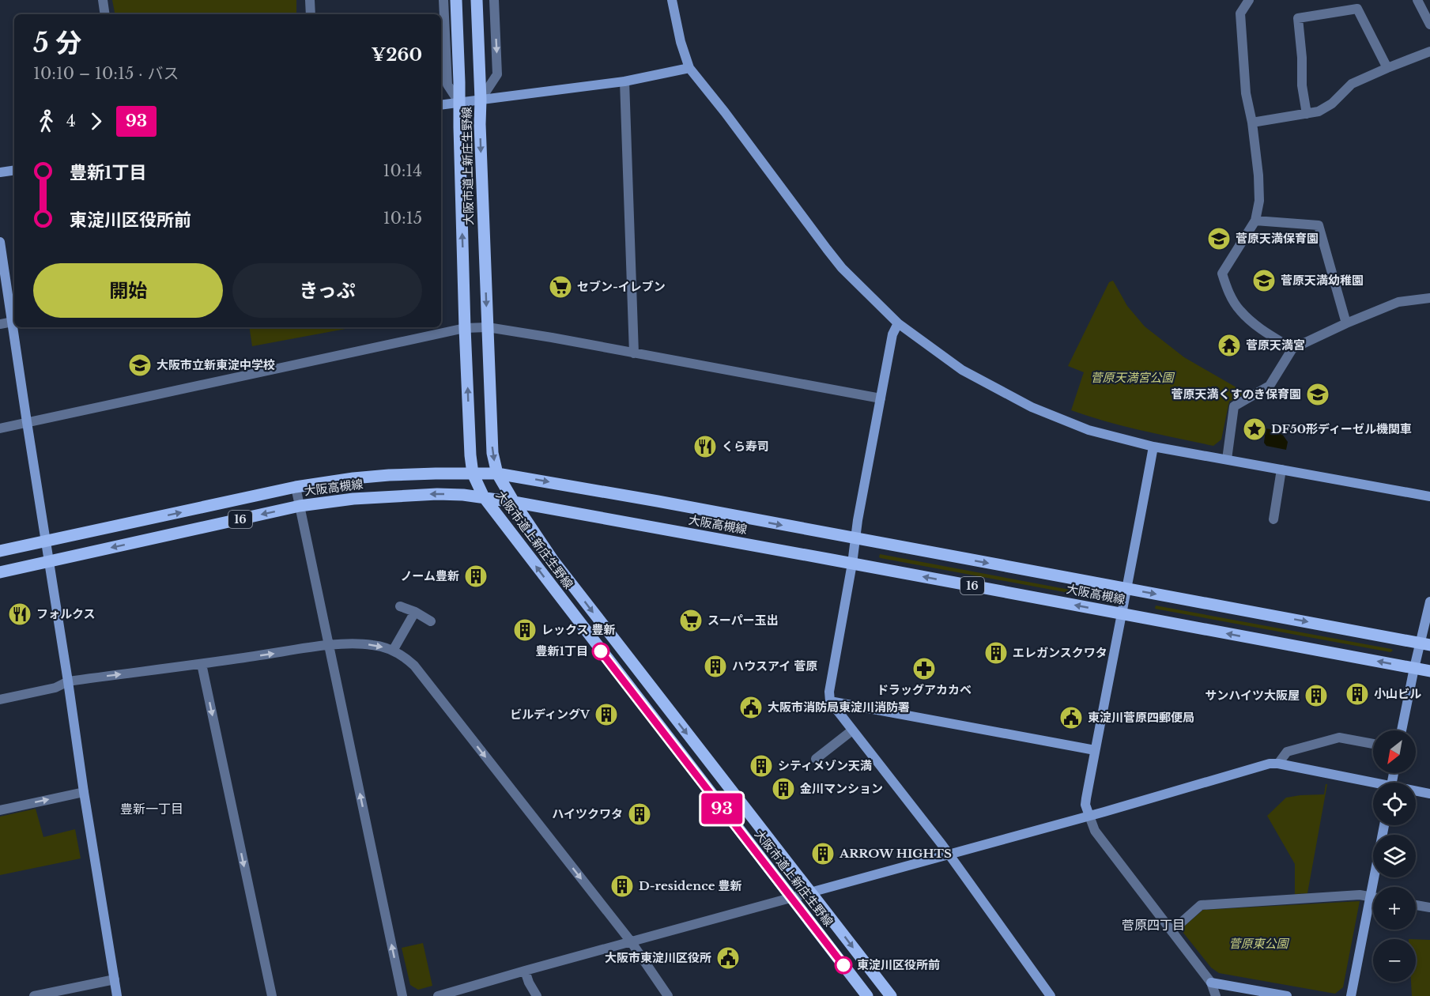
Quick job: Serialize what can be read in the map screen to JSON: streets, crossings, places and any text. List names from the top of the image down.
{
  "streets": {
    "main road": ["大阪市道上新庄生野線", "大阪高槻線", "16"]
  },
  "crossings": [
    ["大阪市道上新庄生野線", "大阪高槻線"]
  ],
  "districts": ["豊新一丁目", "菅原四丁目"],
  "parks": ["菅原天満宮公園", "菅原東公園"],
  "places": {
    "school or university": [
      "菅原天満保育園",
      "菅原天満幼稚園",
      "大阪市立新東淀中学校",
      "菅原天満くすのき保育園"
    ],
    "supermarket": ["セブン-イレブン", "スーパー玉出"],
    "temple": ["菅原天満宮"],
    "place": ["DF50形ディーゼル機関車"],
    "restaurant": ["くら寿司", "フォルクス"],
    "building": [
      "ノーム豊新",
      "レックス 豊新",
      "エレガンスクワタ",
      "ハウスアイ 菅原",
      "小山ビル",
      "サンハイツ大阪屋",
      "ビルディングV",
      "シティメゾン天満",
      "金川マンション",
      "ハイツクワタ",
      "ARROW HIGHTS",
      "D-residence 豊新"
    ],
    "other": ["豊新1丁目", "東淀川区役所前"],
    "pharmacy": ["ドラッグアカカベ"],
    "public building": ["大阪市消防局東淀川消防署", "東淀川菅原四郵便局", "大阪市東淀川区役所"]
  },
  "lines": ["bus line 93"],
  "north": "bottom left",
  "page": {
    "on_map": "93",
    "heading": ["5 分", "10:10 – 10:15 · バス", "¥260"],
    "legs": ["4", "93"],
    "list": [
      {
        "name": "豊新1丁目",
        "value": "10:14"
      },
      {
        "name": "東淀川区役所前",
        "value": "10:15"
      }
    ],
    "buttons": ["開始", "きっぷ"],
    "map_buttons": ["+", "−"]
  }
}
